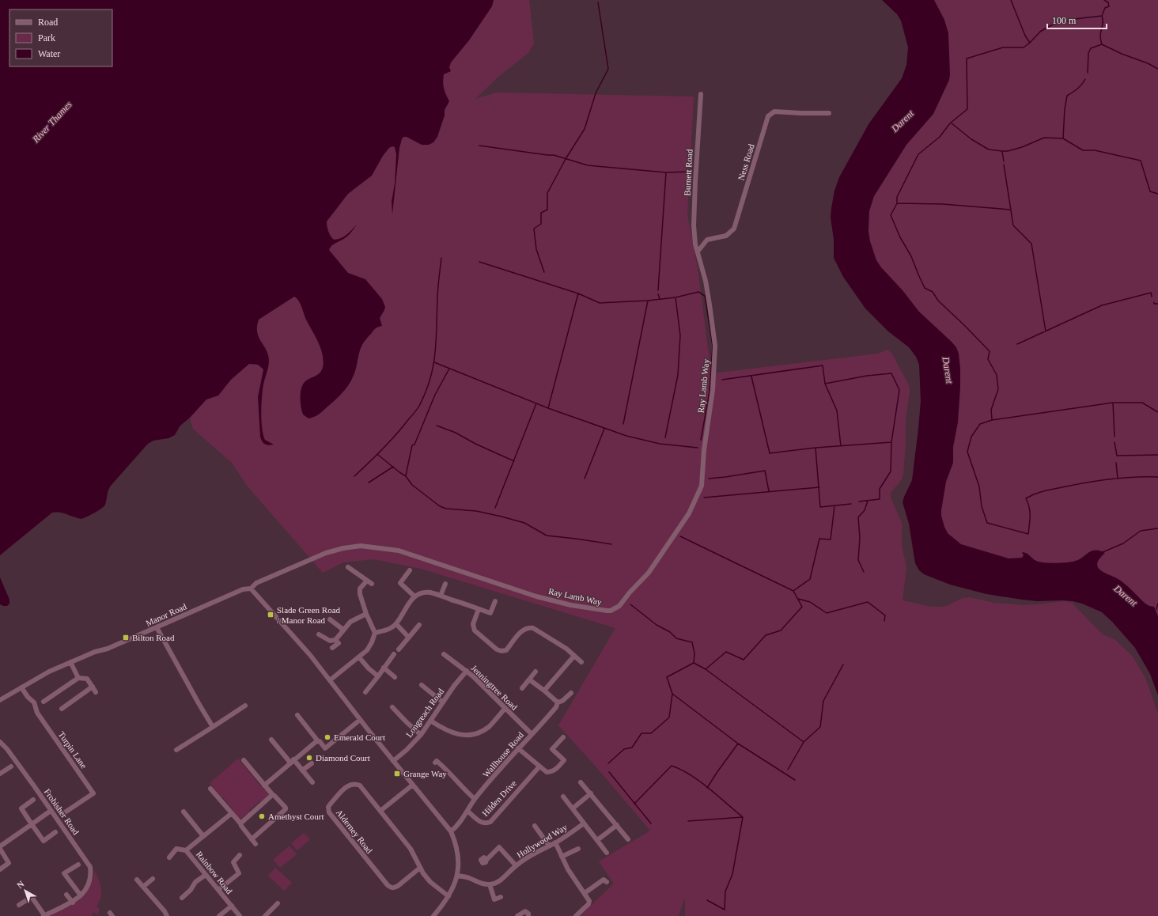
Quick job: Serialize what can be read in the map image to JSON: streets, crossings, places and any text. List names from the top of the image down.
{
  "streets": {
    "street": [
      "Ness Road",
      "Burnett Road",
      "Ray Lamb Way",
      "Manor Road",
      "Jenningtree Road",
      "Longreach Road",
      "Turpin Lane",
      "Wallhouse Road",
      "Hilden Drive",
      "Frobisher Road",
      "Alderney Road",
      "Hollywood Way",
      "Rainbow Road"
    ]
  },
  "crossings": [
    ["Ness Road", "Burnett Road"],
    ["Burnett Road", "Ray Lamb Way"],
    ["Ray Lamb Way", "Manor Road"],
    ["Manor Road", "Turpin Lane"],
    ["Jenningtree Road", "Longreach Road"],
    ["Jenningtree Road", "Wallhouse Road"],
    ["Wallhouse Road", "Hilden Drive"]
  ],
  "water": ["Darent", "River Thames"],
  "places": {
    "transit": ["Slade Green Road / Manor Road", "Bilton Road", "Grange Way"],
    "other": ["Emerald Court", "Diamond Court", "Amethyst Court"]
  },
  "legend": ["Road", "Park", "Water"],
  "scale_bar": "100 m",
  "north": "top left"
}
